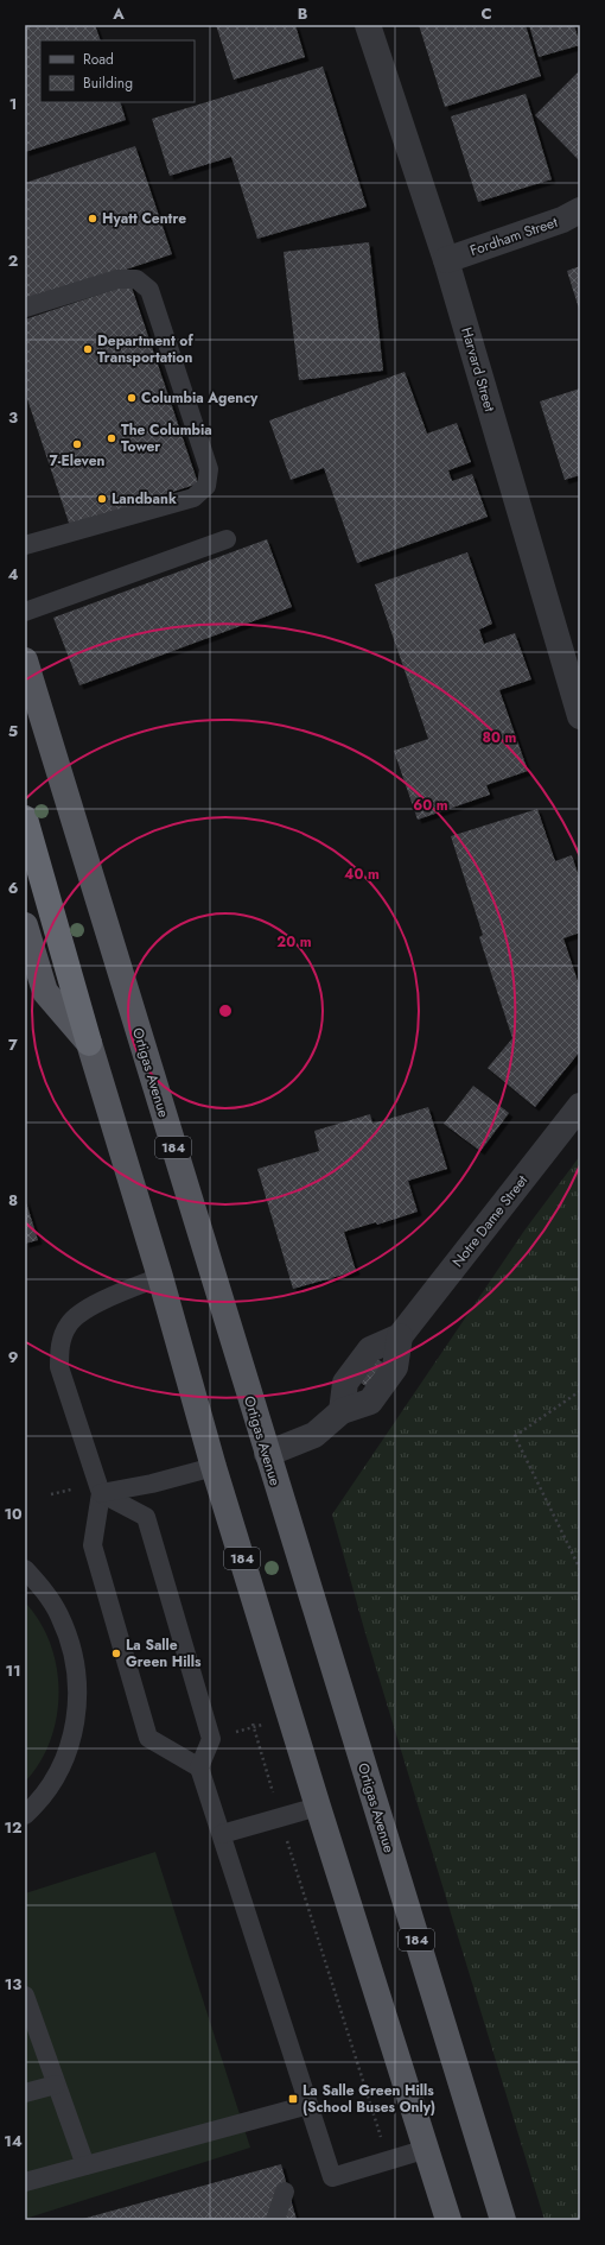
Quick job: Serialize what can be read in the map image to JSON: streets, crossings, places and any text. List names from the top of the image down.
{
  "streets": {
    "main road": ["Ortigas Avenue", "184"],
    "street": ["Fordham Street", "Harvard Street", "Notre Dame Street"]
  },
  "crossings": [
    ["Fordham Street", "Harvard Street"],
    ["Ortigas Avenue", "Notre Dame Street"]
  ],
  "places": {
    "other": [
      "Hyatt Centre",
      "Department of Transportation",
      "Columbia Agency",
      "The Columbia Tower",
      "7-Eleven",
      "Landbank",
      "La Salle Green Hills"
    ],
    "transit": ["La Salle Green Hills (School Buses Only)"]
  },
  "legend": ["Road", "Building"],
  "grid": {
    "columns": ["A", "B", "C"],
    "rows": [
      "1",
      "2",
      "3",
      "4",
      "5",
      "6",
      "7",
      "8",
      "9",
      "10",
      "11",
      "12",
      "13",
      "14"
    ]
  },
  "rings": [
    "80 m",
    "60 m",
    "40 m",
    "20 m"
  ]
}
